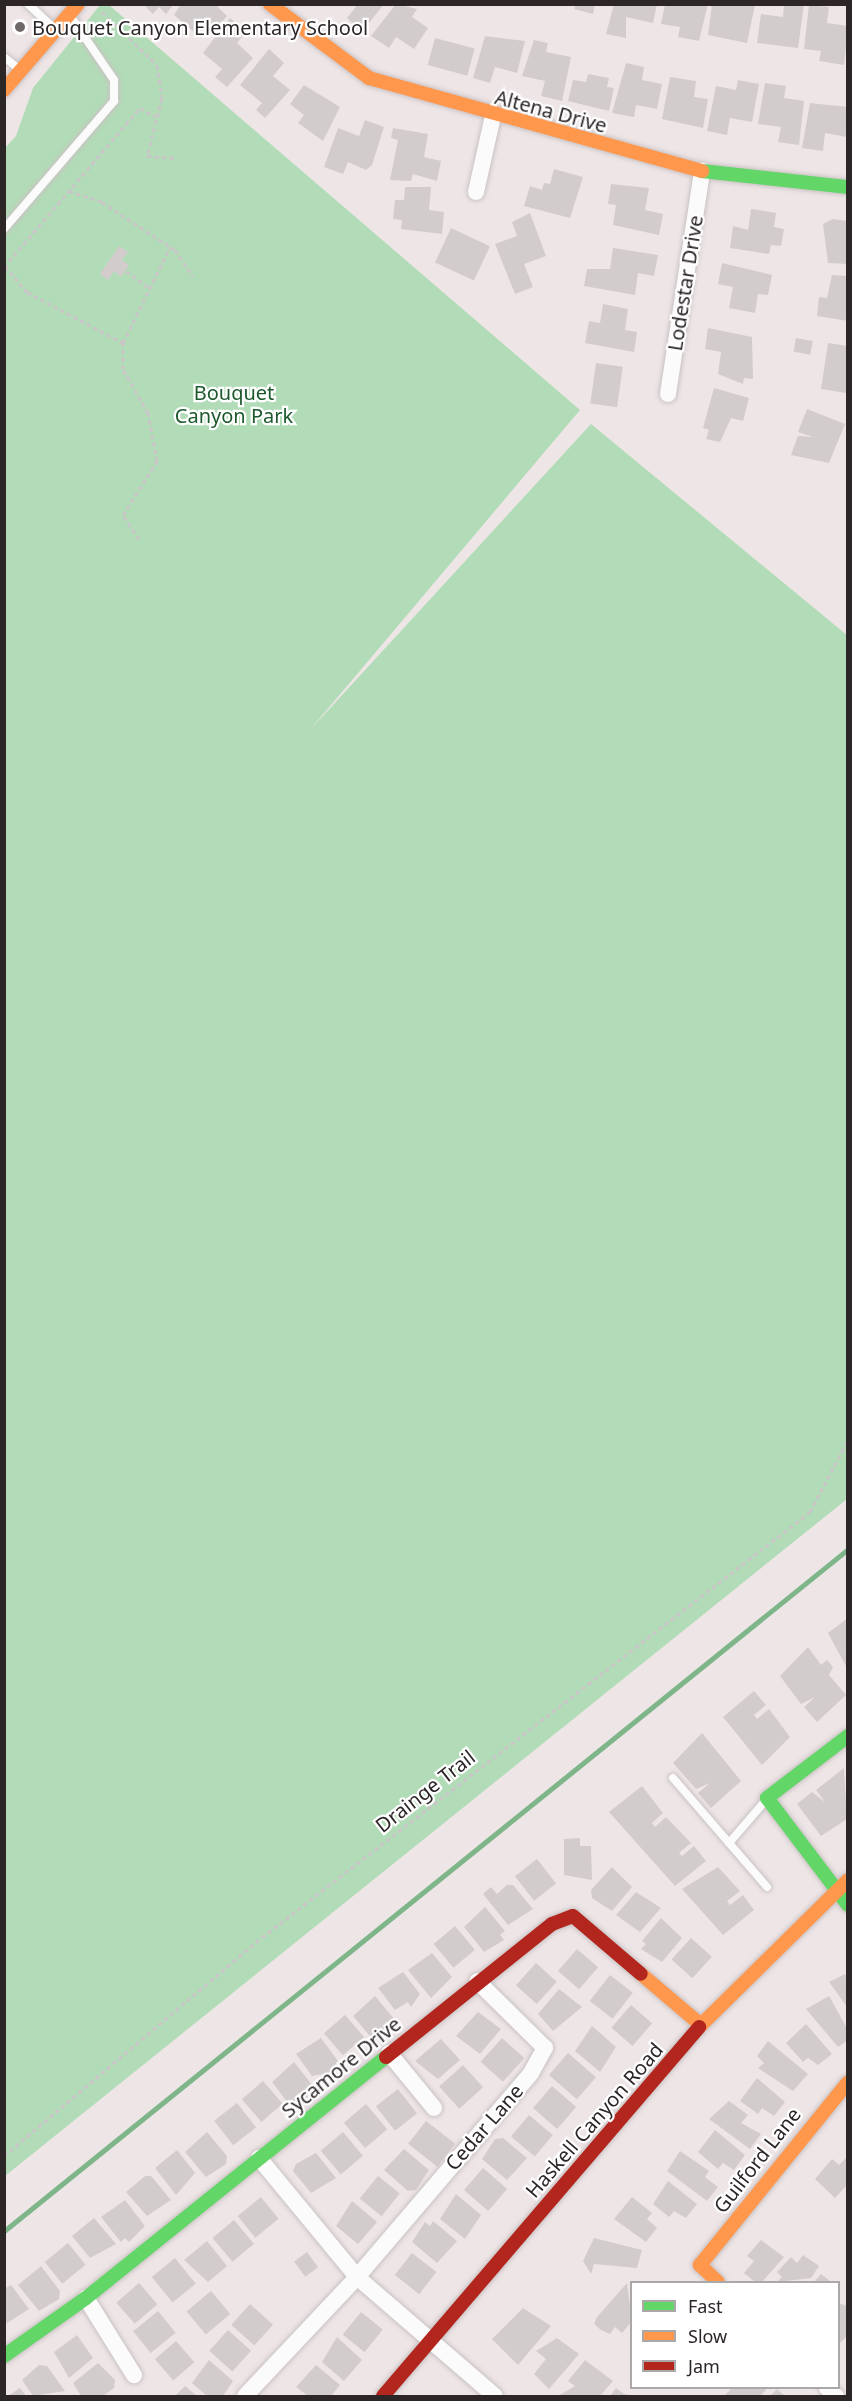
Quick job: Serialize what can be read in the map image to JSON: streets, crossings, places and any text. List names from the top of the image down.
{
  "streets": {
    "street": [
      "Altena Drive",
      "Lodestar Drive",
      "Sycamore Drive",
      "Haskell Canyon Road",
      "Cedar Lane",
      "Guilford Lane"
    ],
    "path": ["Drainge Trail"]
  },
  "crossings": [
    ["Altena Drive", "Lodestar Drive"],
    ["Sycamore Drive", "Haskell Canyon Road"],
    ["Sycamore Drive", "Cedar Lane"]
  ],
  "parks": ["Bouquet Canyon Park"],
  "places": ["Bouquet Canyon Elementary School"],
  "legend": ["Fast", "Slow", "Jam"]
}
